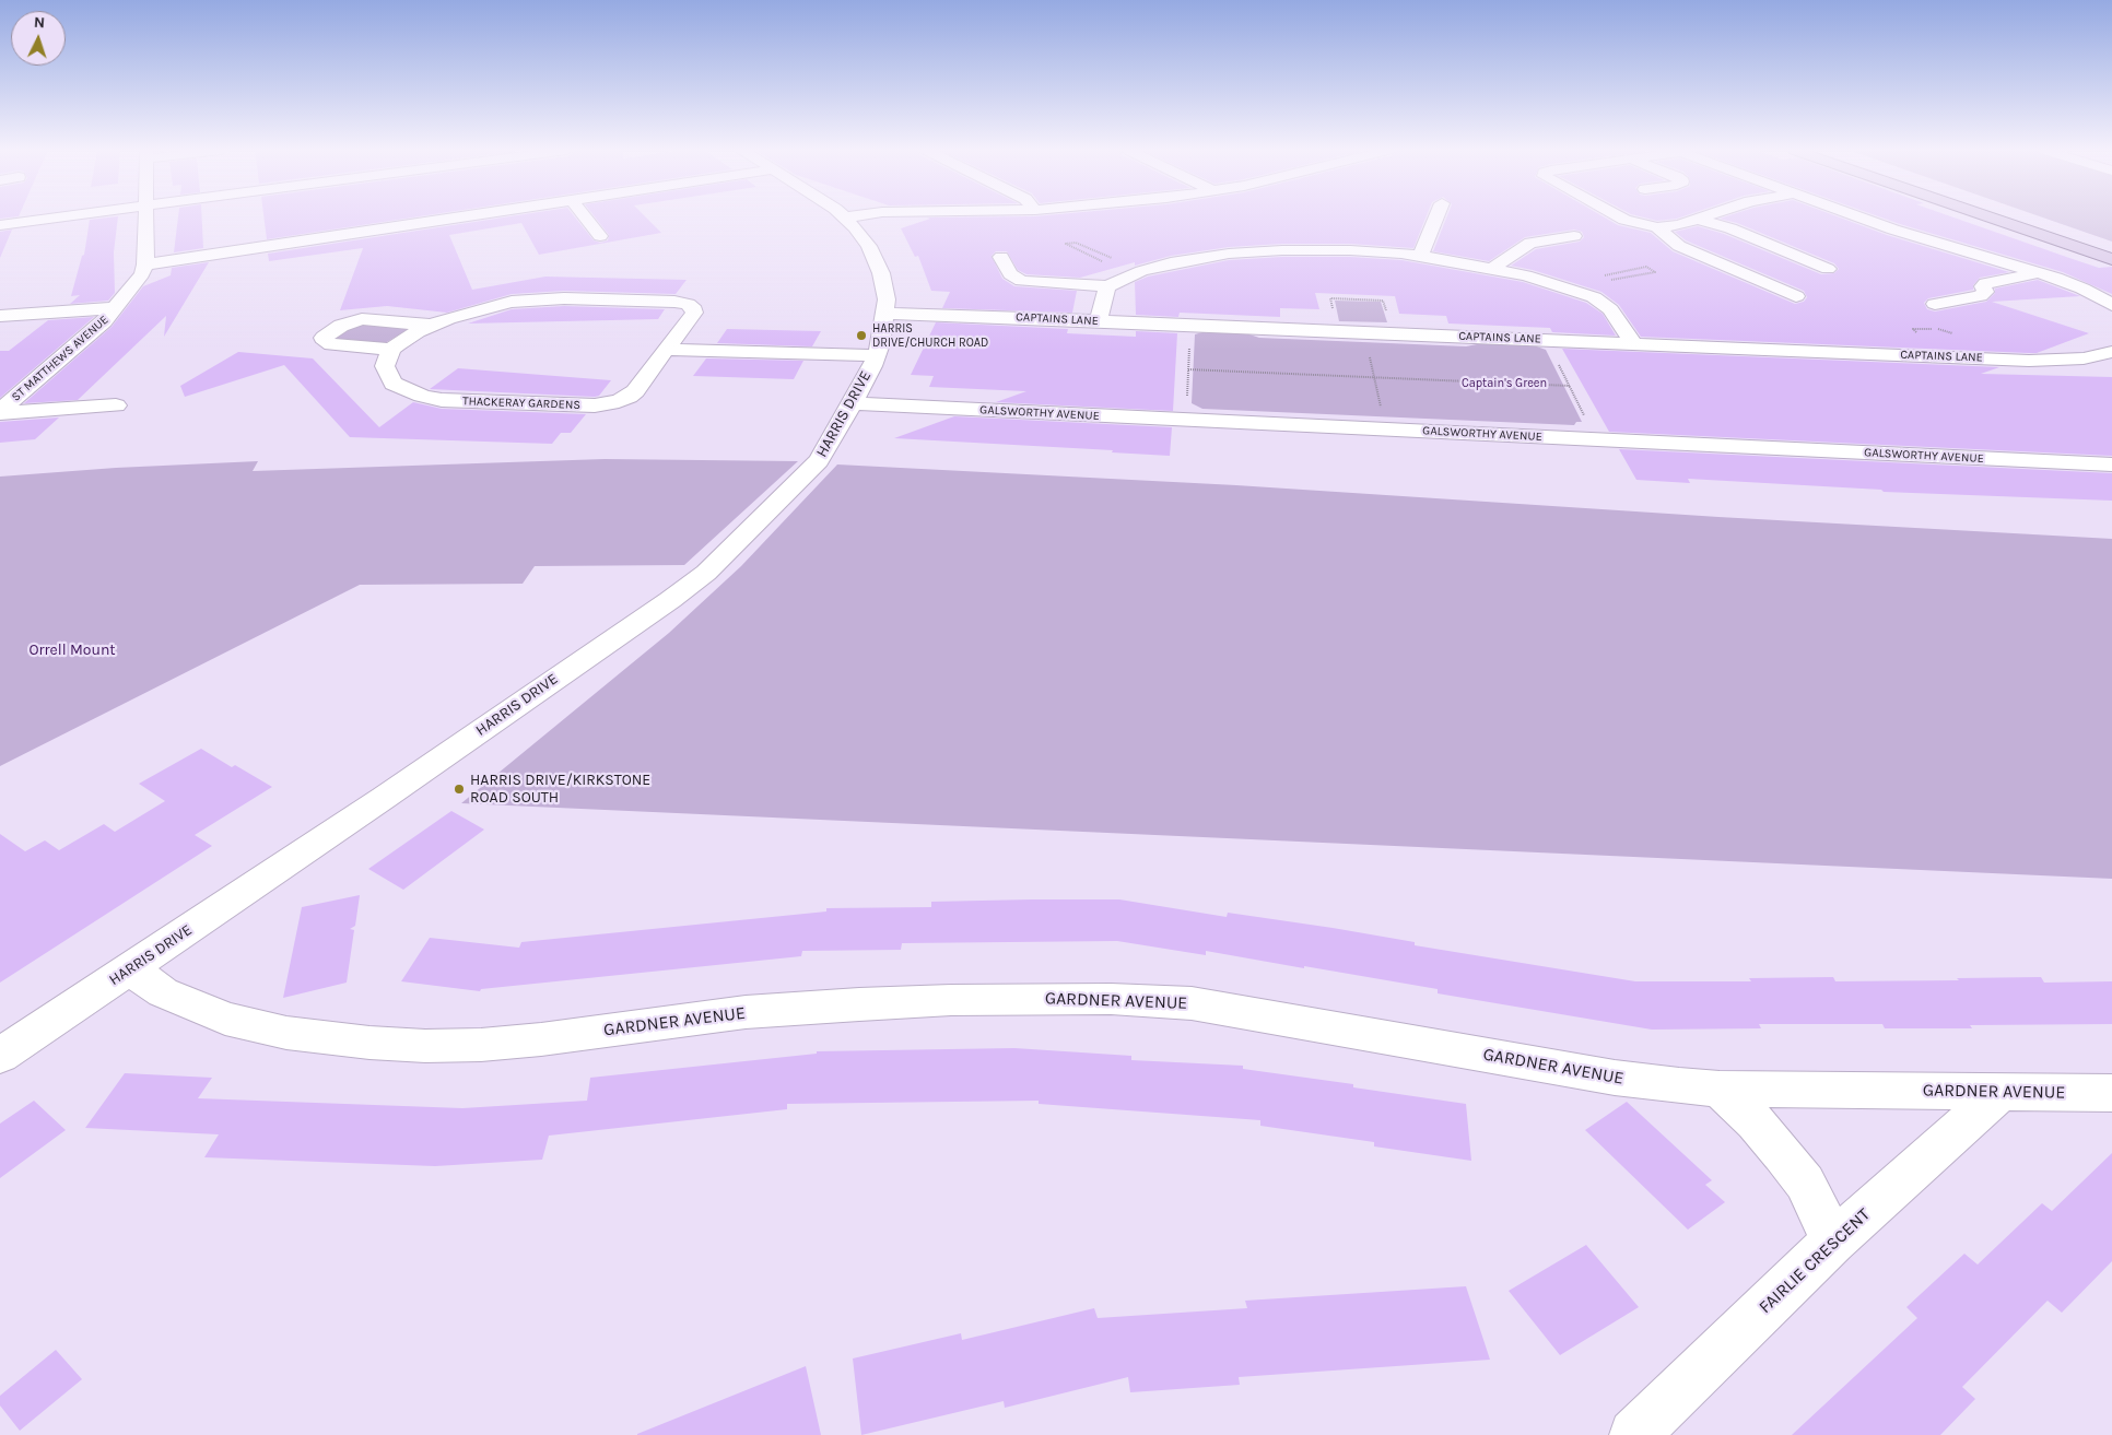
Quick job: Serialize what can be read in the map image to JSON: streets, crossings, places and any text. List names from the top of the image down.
{
  "streets": {
    "street": [
      "CAPTAINS LANE",
      "ST MATTHEWS AVENUE",
      "THACKERAY GARDENS",
      "GALSWORTHY AVENUE",
      "HARRIS DRIVE",
      "GARDNER AVENUE",
      "FAIRLIE CRESCENT"
    ]
  },
  "crossings": [
    ["CAPTAINS LANE", "HARRIS DRIVE"],
    ["GALSWORTHY AVENUE", "HARRIS DRIVE"],
    ["HARRIS DRIVE", "GARDNER AVENUE"],
    ["GARDNER AVENUE", "FAIRLIE CRESCENT"]
  ],
  "parks": ["Captain's Green", "Orrell Mount"],
  "places": ["HARRIS DRIVE/CHURCH ROAD", "HARRIS DRIVE/KIRKSTONE ROAD SOUTH"],
  "north": "top"
}
